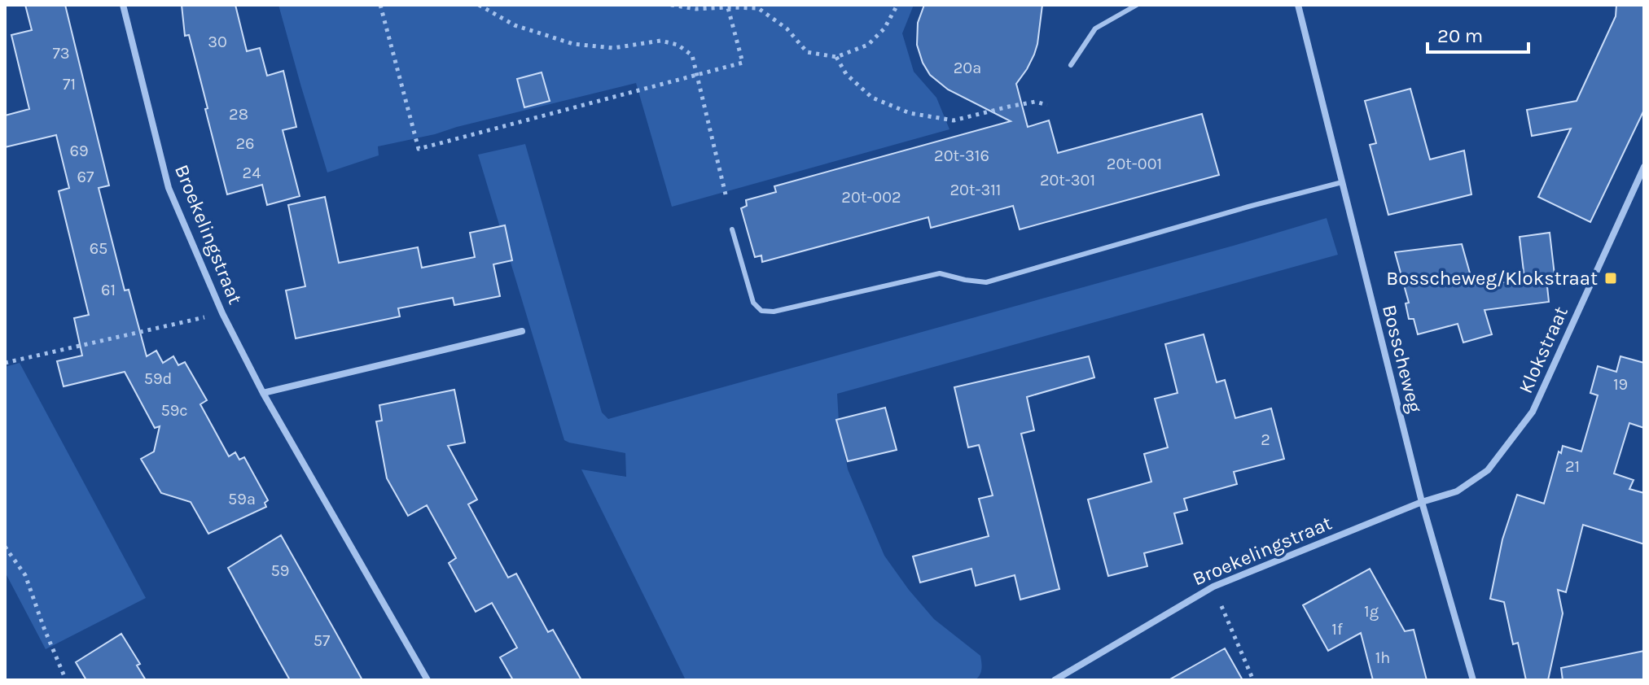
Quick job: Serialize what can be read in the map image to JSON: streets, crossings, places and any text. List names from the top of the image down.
{
  "streets": {
    "street": ["Broekelingstraat", "Klokstraat", "Bosscheweg"]
  },
  "crossings": [
    ["Broekelingstraat", "Klokstraat"],
    ["Broekelingstraat", "Bosscheweg"],
    ["Klokstraat", "Bosscheweg"]
  ],
  "places": {
    "transit": ["Bosscheweg/Klokstraat"]
  },
  "house_numbers": [
    "30",
    "73",
    "20a",
    "71",
    "28",
    "26",
    "69",
    "20t-316",
    "20t-001",
    "24",
    "67",
    "20t-301",
    "20t-311",
    "20t-002",
    "65",
    "61",
    "59d",
    "19",
    "59c",
    "2",
    "21",
    "59a",
    "59",
    "1g",
    "1f",
    "57",
    "1h"
  ],
  "scale_bar": "20 m"
}
